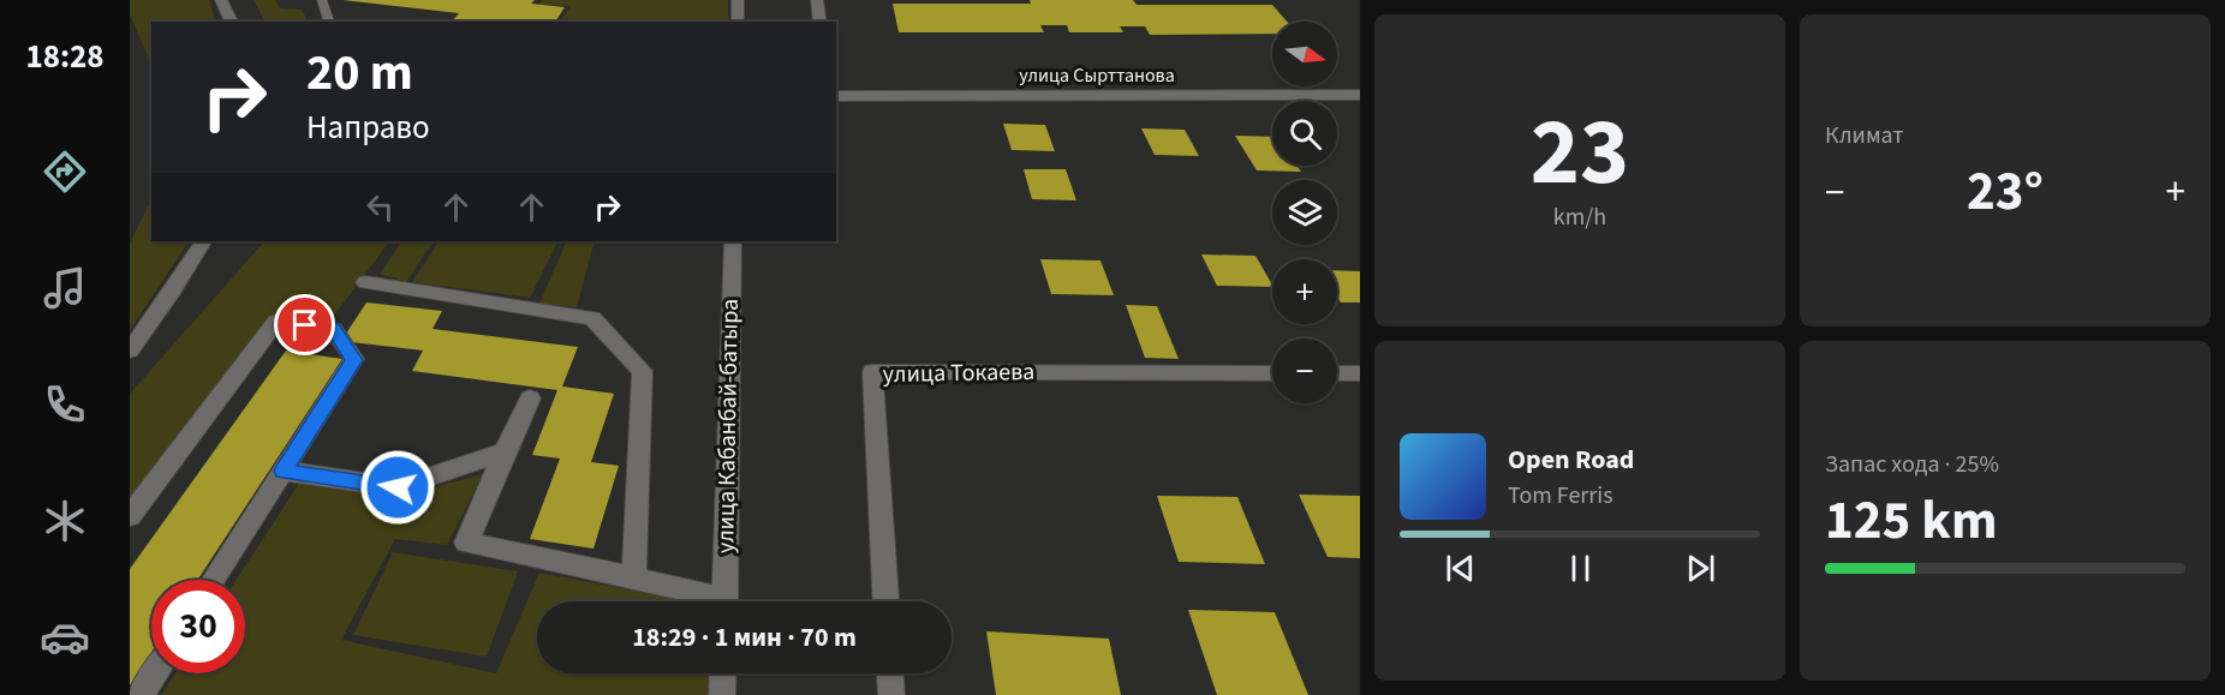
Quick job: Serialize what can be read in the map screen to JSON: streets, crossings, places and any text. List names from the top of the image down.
{
  "streets": {
    "street": ["улица Сырттанова", "улица Токаева", "улица Кабанбай-батыра"]
  },
  "north": "right",
  "page": {
    "tabs": "18:28",
    "tile": [
      ["23", "km/h"],
      "Климат",
      ["Запас хода · 25%", "125 km"]
    ],
    "map_buttons": ["+", "−"],
    "turn": ["20 m", "Направо"],
    "heat": ["−", "23°", "+"],
    "song": ["Open Road", "Tom Ferris"],
    "limit": "30",
    "trip": "18:29 · 1 мин · 70 m"
  }
}
